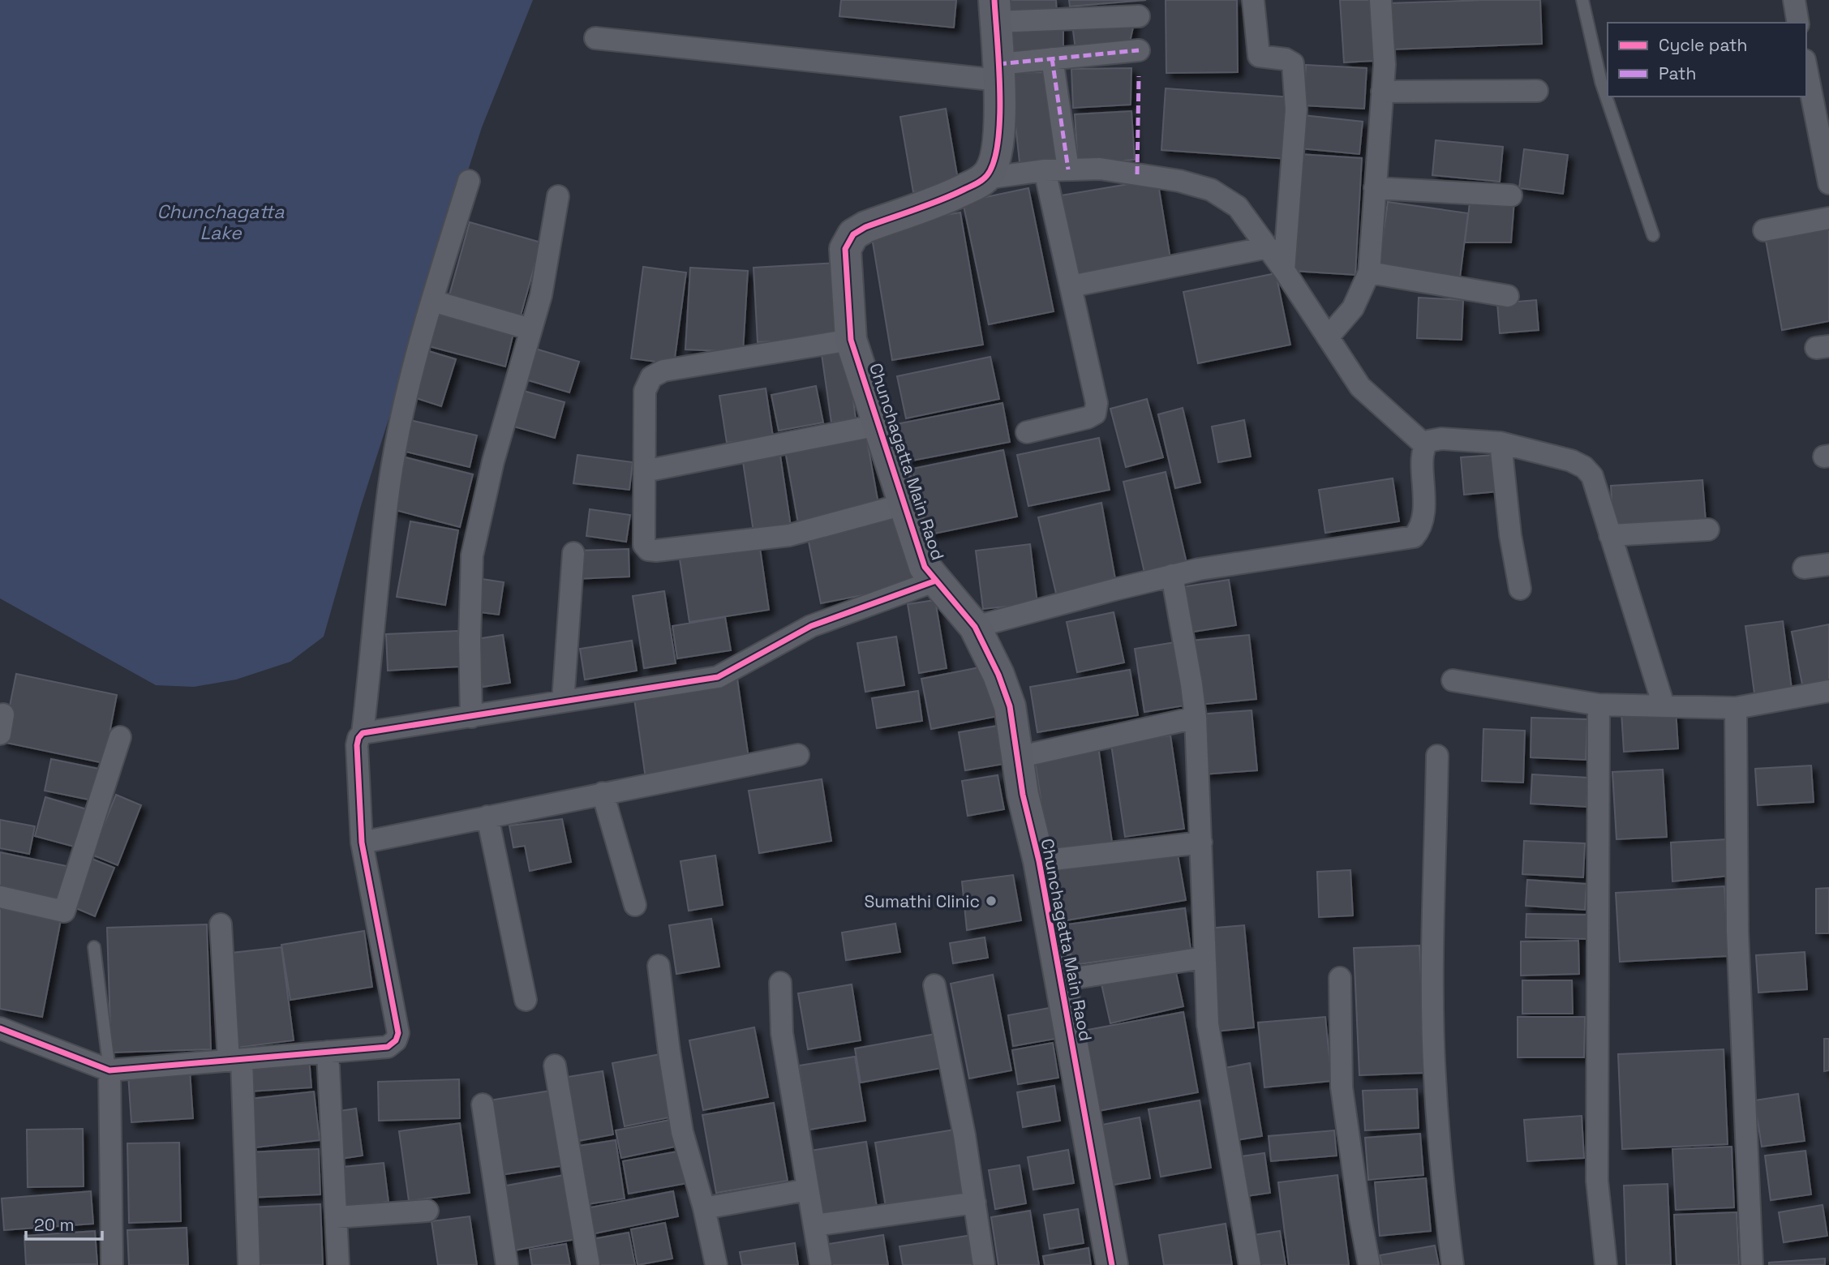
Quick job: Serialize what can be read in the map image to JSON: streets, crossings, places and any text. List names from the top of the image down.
{
  "streets": {
    "street": ["Chunchagatta Main Raod"]
  },
  "water": ["Chunchagatta Lake"],
  "places": ["Sumathi Clinic"],
  "legend": ["Cycle path", "Path"],
  "scale_bar": "20 m"
}
